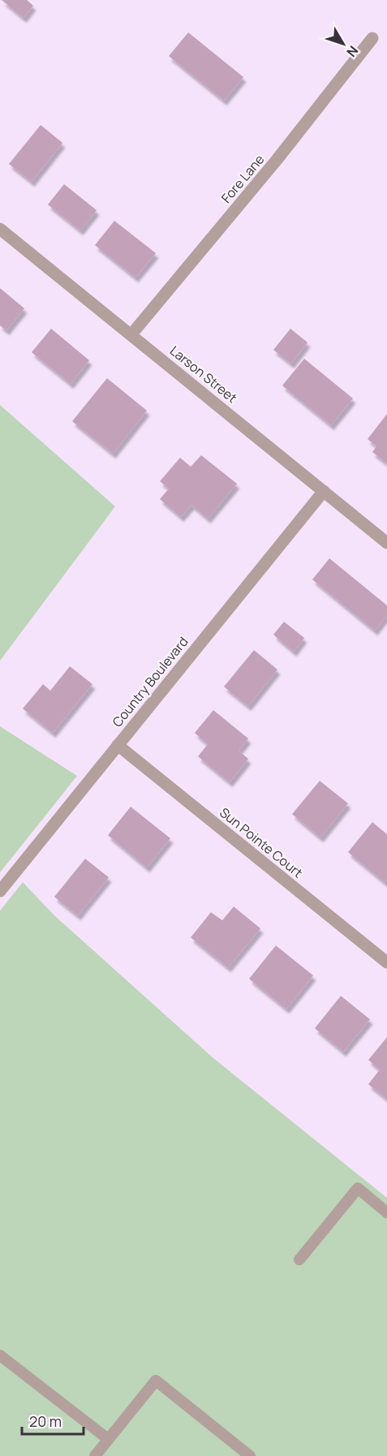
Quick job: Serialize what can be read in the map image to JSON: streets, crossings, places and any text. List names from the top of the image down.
{
  "streets": {
    "street": [
      "Fore Lane",
      "Larson Street",
      "Country Boulevard",
      "Sun Pointe Court"
    ]
  },
  "crossings": [
    ["Fore Lane", "Larson Street"],
    ["Larson Street", "Country Boulevard"],
    ["Country Boulevard", "Sun Pointe Court"]
  ],
  "scale_bar": "20 m",
  "north": "bottom right"
}
